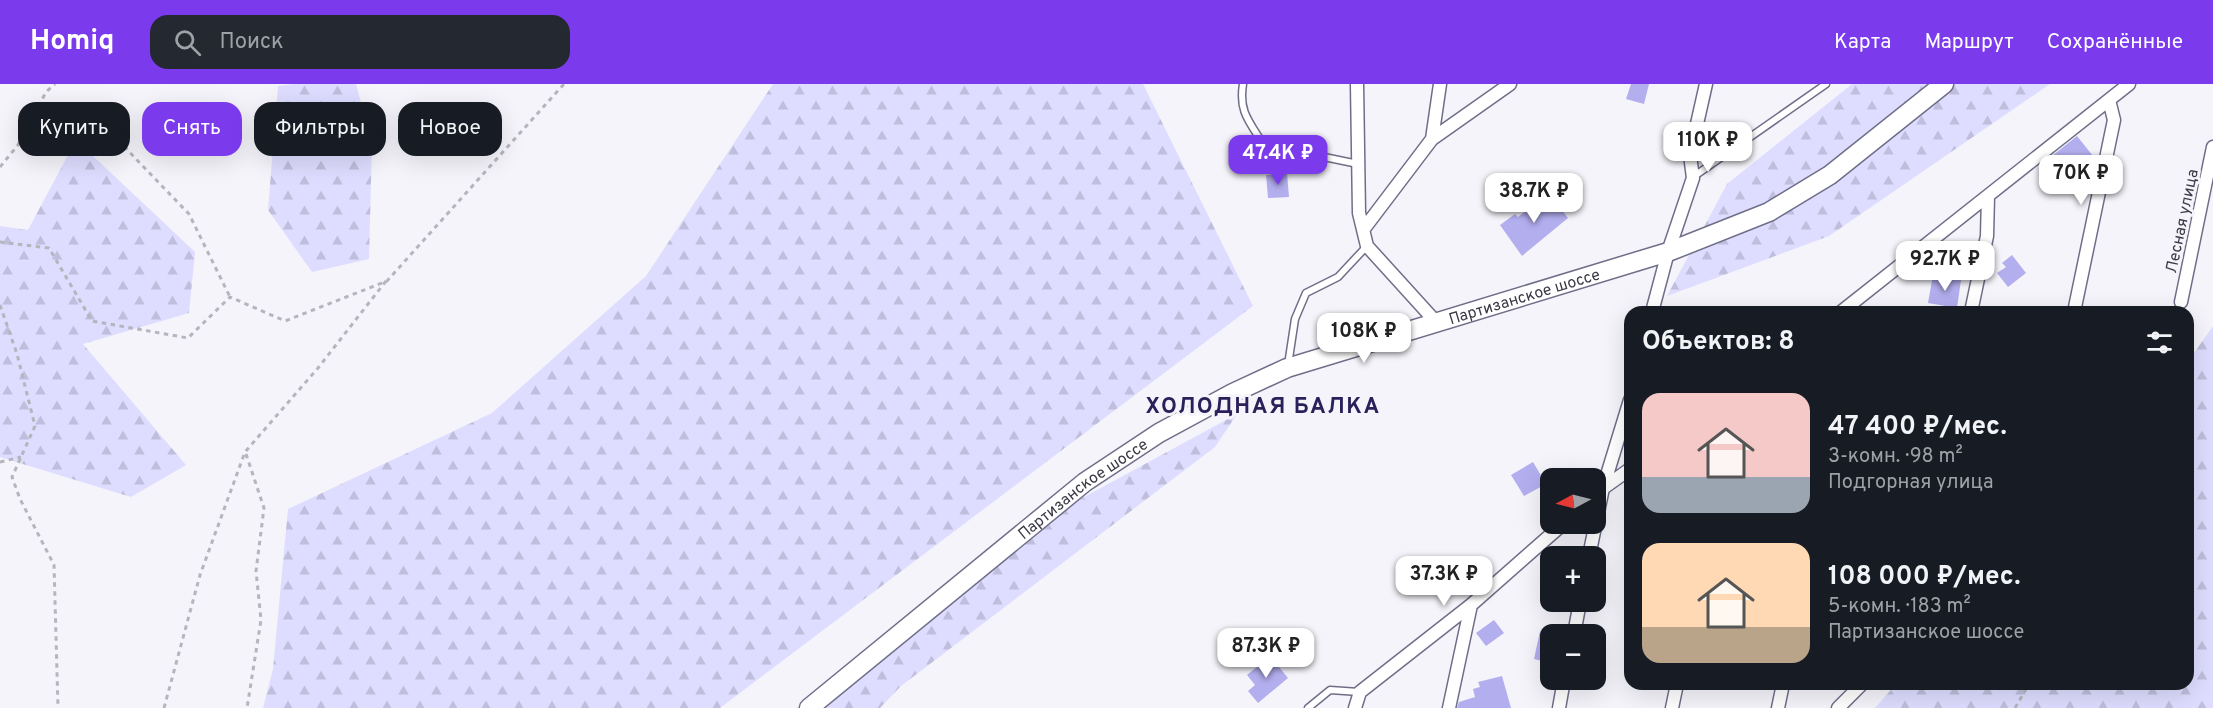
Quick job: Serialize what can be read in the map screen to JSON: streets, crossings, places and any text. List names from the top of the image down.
{
  "streets": {
    "main road": ["Партизанское шоссе"],
    "street": ["Лесная улица"]
  },
  "districts": ["ХОЛОДНАЯ БАЛКА"],
  "north": "left",
  "page": {
    "header": "Homiq",
    "search": "Поиск",
    "nav": ["Карта", "Маршрут", "Сохранённые"],
    "chip": [
      "Купить",
      "Снять",
      "Фильтры",
      "Новое"
    ],
    "price": [
      "110K ₽",
      "47.4K ₽",
      "70K ₽",
      "38.7K ₽",
      "92.7K ₽",
      "108K ₽",
      "37.3K ₽",
      "87.3K ₽"
    ],
    "heading": "Объектов: 8",
    "list": [
      {
        "name": "47 400 ₽/мес.",
        "note": "3-комн. · 98 m² · Подгорная улица"
      },
      {
        "name": "108 000 ₽/мес.",
        "note": "5-комн. · 183 m² · Партизанское шоссе"
      }
    ],
    "map_buttons": ["+", "−"]
  }
}
